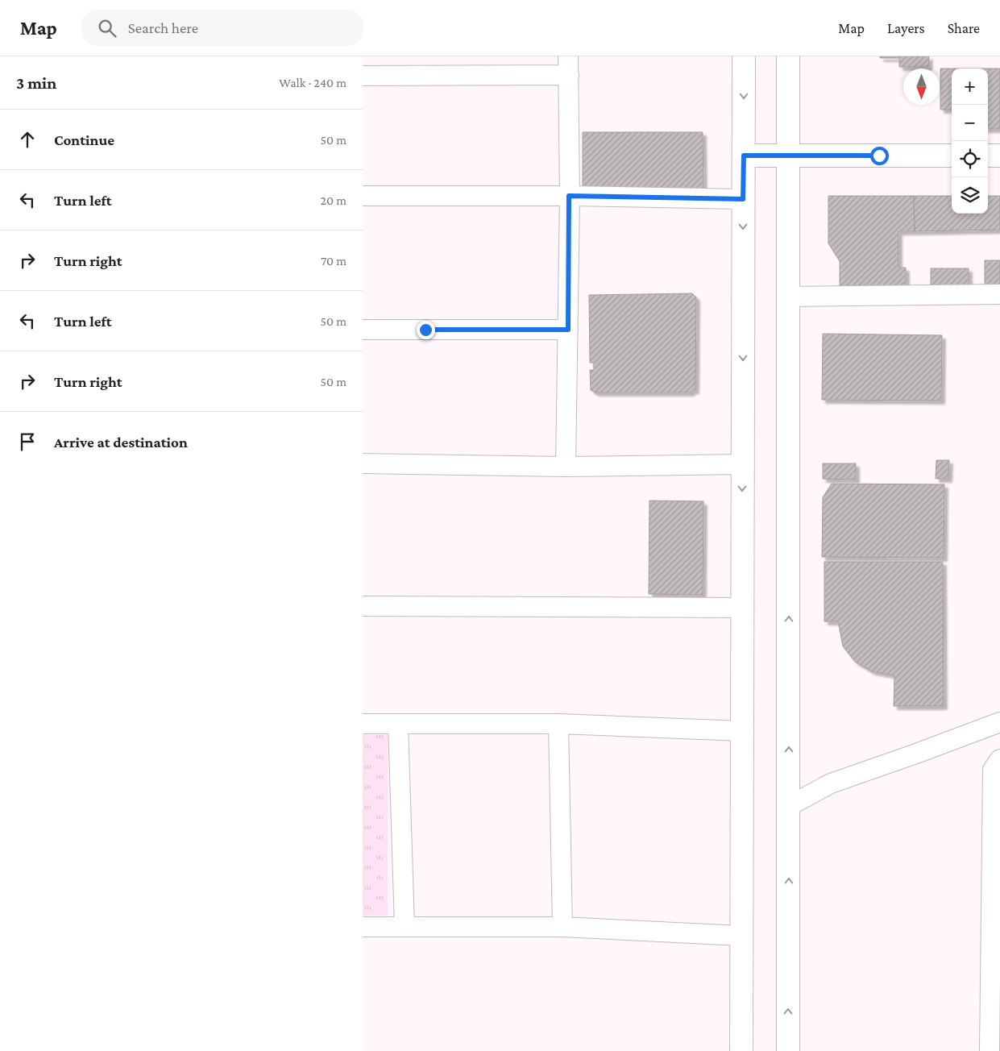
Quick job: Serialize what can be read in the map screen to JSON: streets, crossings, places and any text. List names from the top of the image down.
{
  "north": "bottom",
  "page": {
    "header": "Map",
    "search": "Search here",
    "nav": ["Map", "Layers", "Share"],
    "heading": ["3 min", "Walk · 240 m"],
    "map_buttons": ["+", "−"],
    "list": [
      ["Continue", "50 m"],
      ["Turn left", "20 m"],
      ["Turn right", "70 m"],
      ["Turn left", "50 m"],
      ["Turn right", "50 m"],
      "Arrive at destination"
    ]
  }
}
